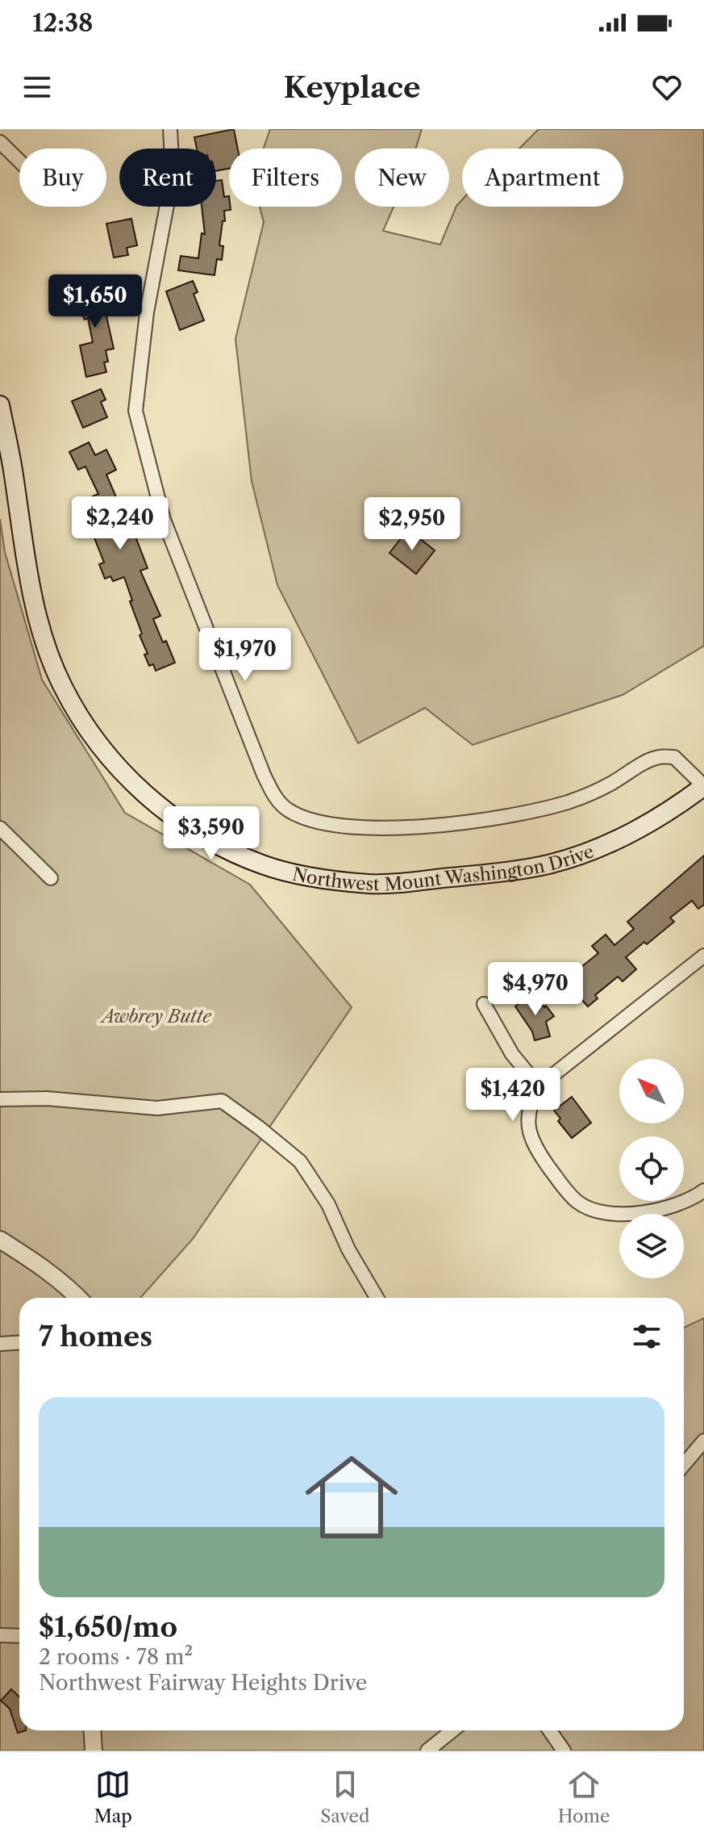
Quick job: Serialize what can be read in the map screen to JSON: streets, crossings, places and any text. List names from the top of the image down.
{
  "streets": {
    "main road": ["Northwest Mount Washington Drive"]
  },
  "parks": ["Awbrey Butte"],
  "north": "top left",
  "page": {
    "status": "12:38",
    "header": "Keyplace",
    "chip": [
      "Buy",
      "Rent",
      "Filters",
      "New",
      "Apartment"
    ],
    "price": [
      "$1,650",
      "$2,240",
      "$2,950",
      "$1,970",
      "$3,590",
      "$4,970",
      "$1,420"
    ],
    "heading": "7 homes",
    "list": [
      {
        "name": "$1,650/mo",
        "note": "2 rooms · 78 m² · Northwest Fairway Heights Drive"
      }
    ],
    "tabs": ["Map", "Saved", "Home"]
  }
}
